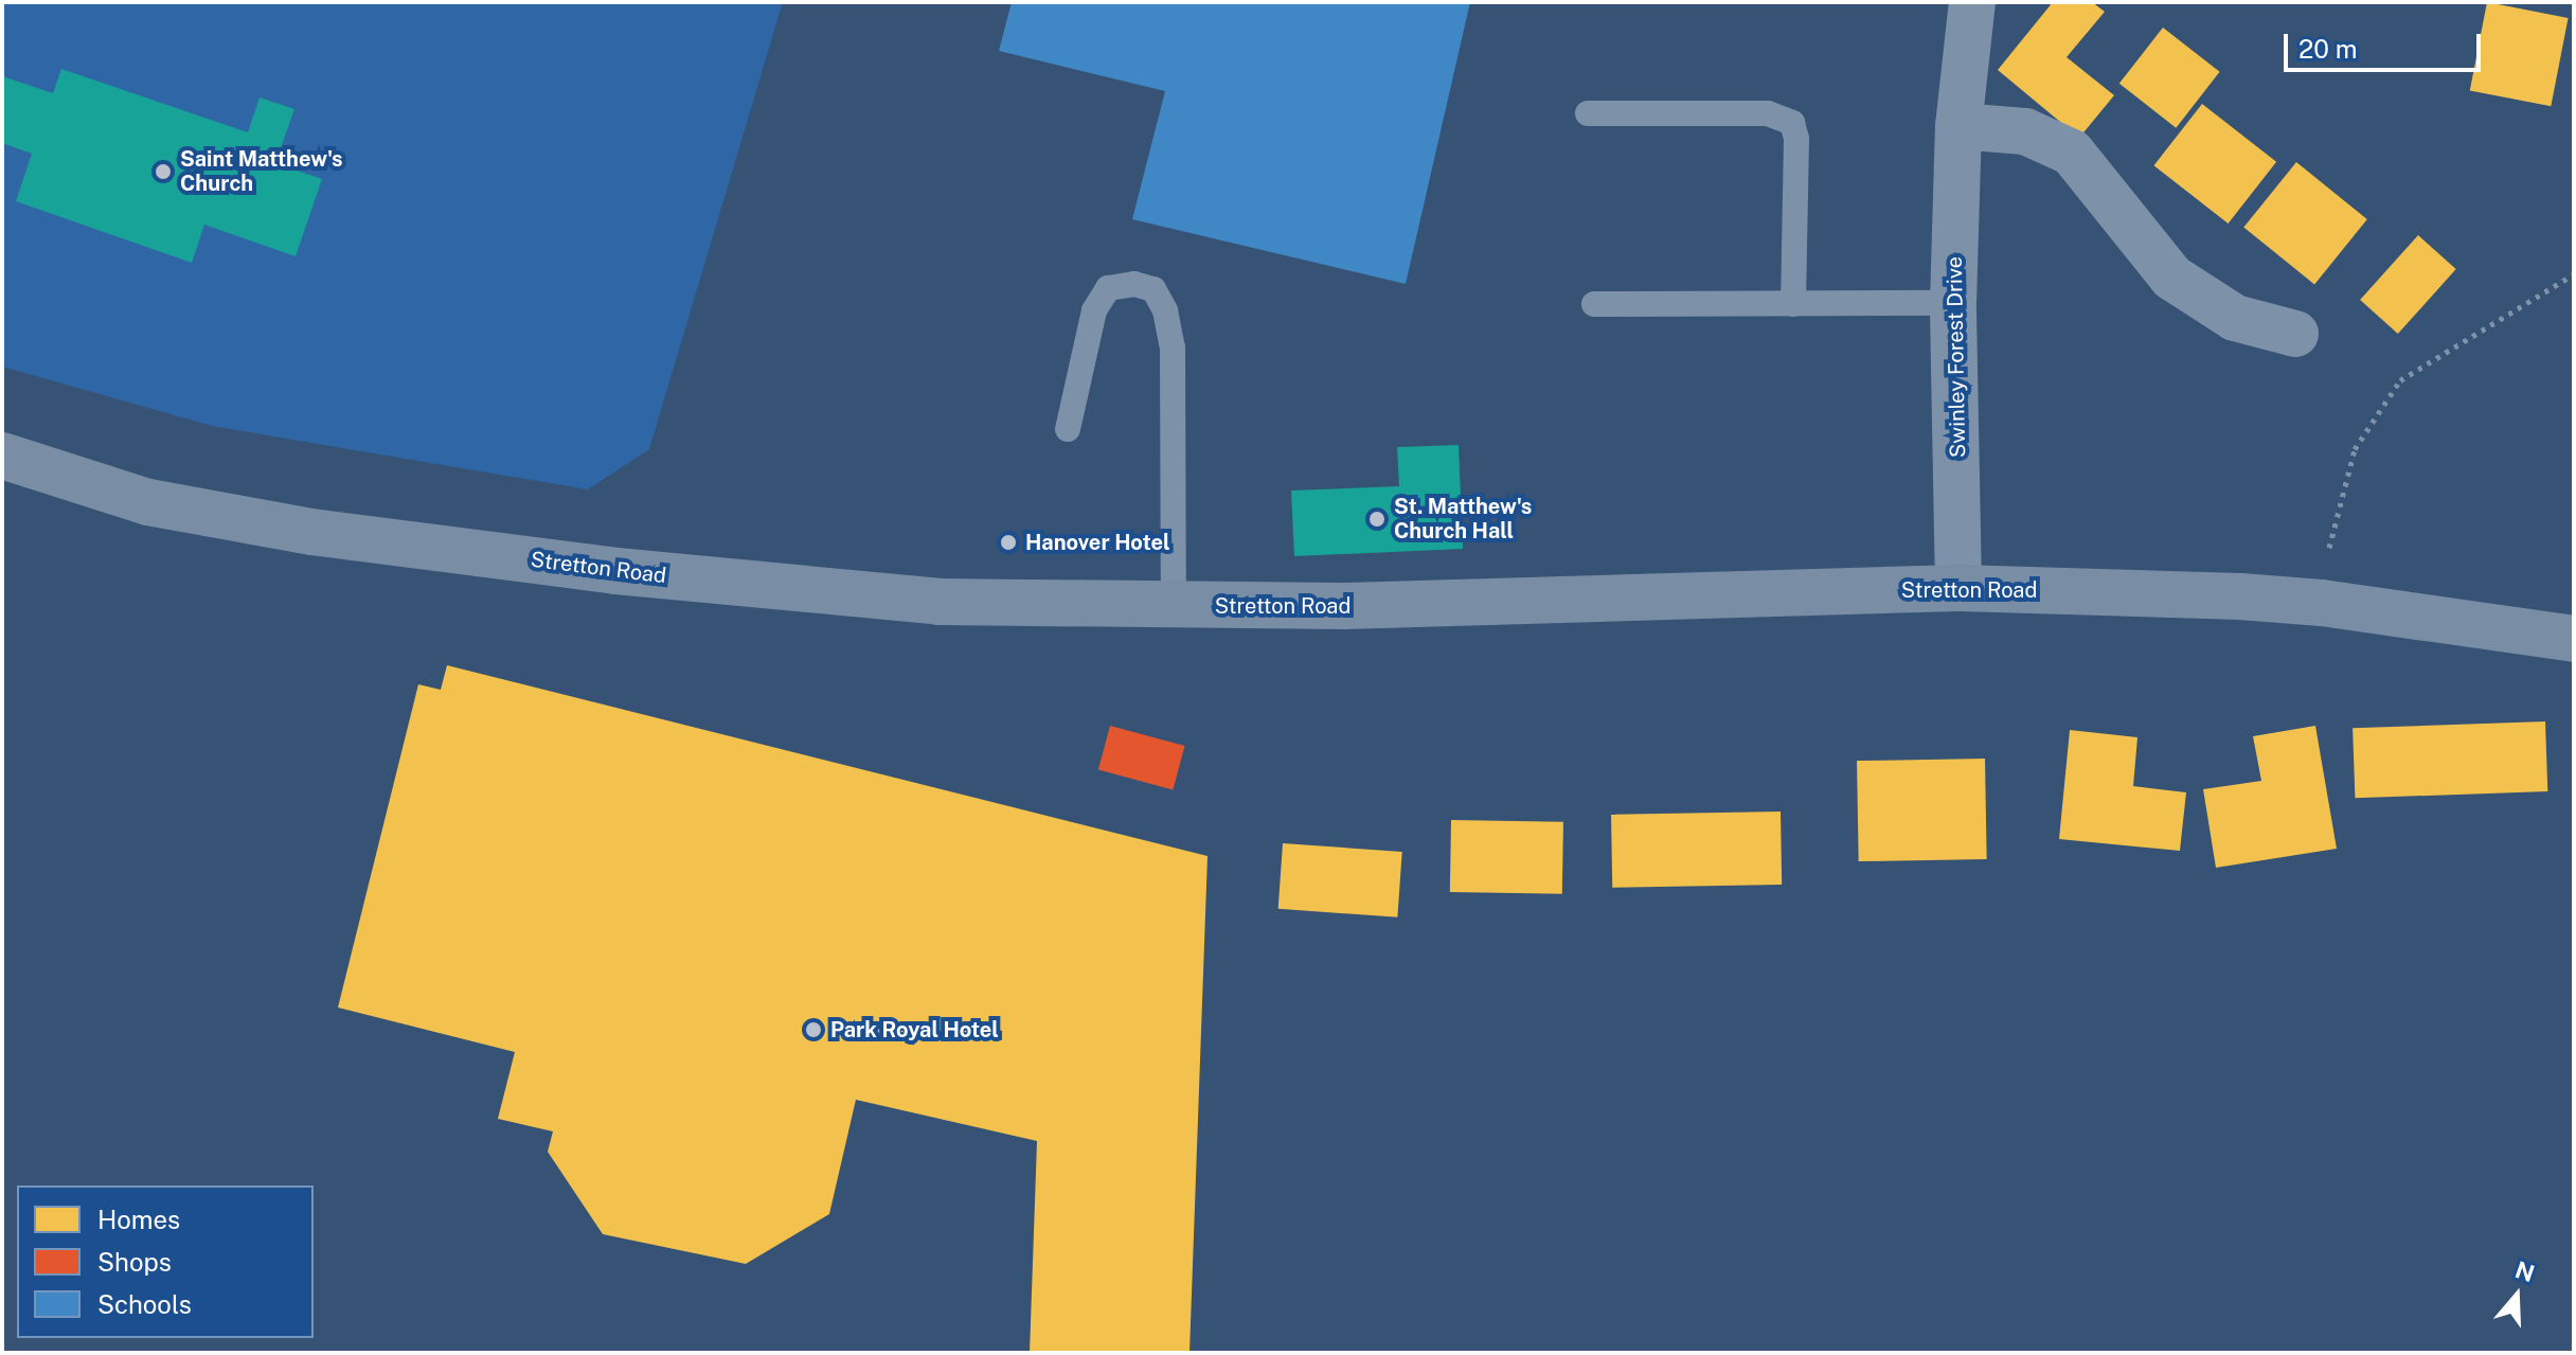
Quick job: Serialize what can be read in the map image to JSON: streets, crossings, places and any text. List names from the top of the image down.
{
  "streets": {
    "main road": ["Stretton Road"],
    "street": ["Swinley Forest Drive"]
  },
  "crossings": [
    ["Swinley Forest Drive", "Stretton Road"]
  ],
  "places": [
    "Saint Matthew's Church",
    "St. Matthew's Church Hall",
    "Hanover Hotel",
    "Park Royal Hotel"
  ],
  "legend": ["Homes", "Shops", "Schools"],
  "scale_bar": "20 m",
  "north": "top"
}
